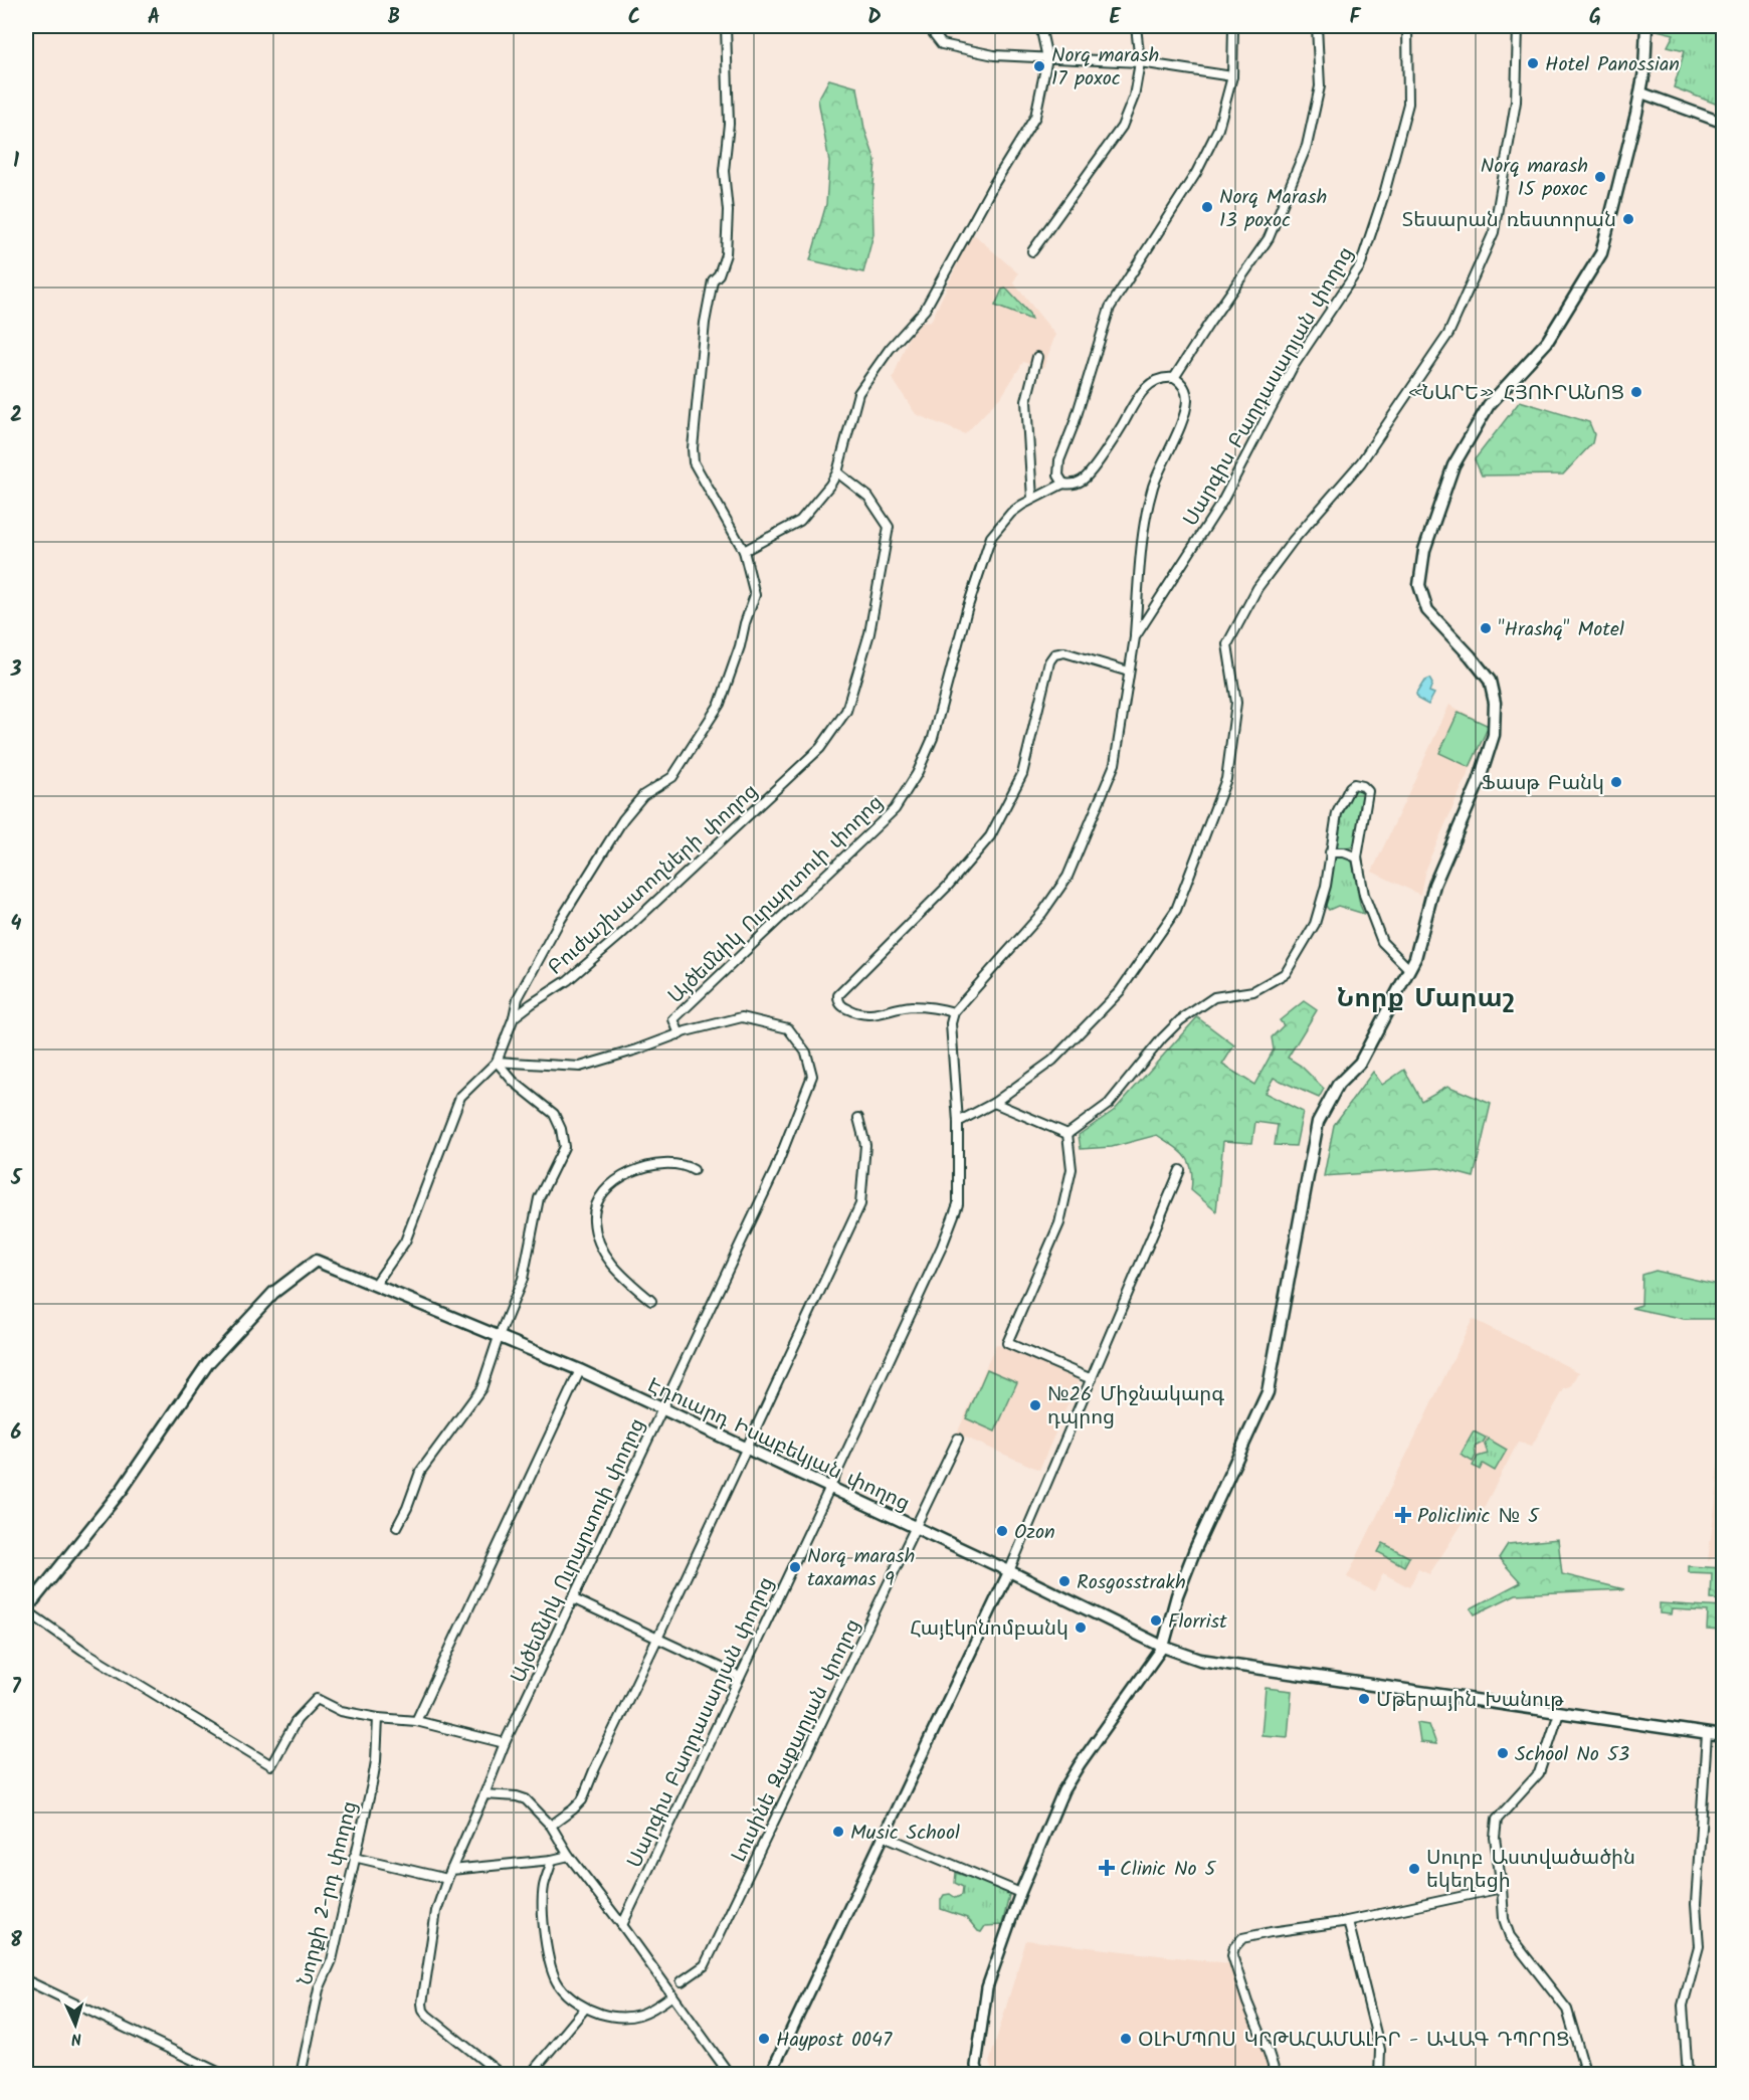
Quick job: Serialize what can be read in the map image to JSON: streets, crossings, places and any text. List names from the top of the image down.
{
  "streets": {
    "main road": ["Էդուարդ Իսաբեկյան փողոց"],
    "street": [
      "Սարգիս Բաղդասարյան փողոց",
      "Բուժաշխատողների փողոց",
      "Այծեմնիկ Ուրարտուի փողոց",
      "Լուսինե Զաքարյան փողոց",
      "Նորքի 2-րդ փողոց"
    ]
  },
  "crossings": [
    ["Սարգիս Բաղդասարյան փողոց", "Էդուարդ Իսաբեկյան փողոց"],
    ["Այծեմնիկ Ուրարտուի փողոց", "Էդուարդ Իսաբեկյան փողոց"],
    ["Էդուարդ Իսաբեկյան փողոց", "Լուսինե Զաքարյան փողոց"]
  ],
  "districts": ["Նորք Մարաշ"],
  "places": {
    "other": [
      "Hotel Panossian",
      "Norq marash 17 poxoc",
      "Norq marash 15 poxoc",
      "Norq Marash 13 poxoc",
      "Տեսարան ռեստորան",
      "«ՆԱՐԵ» ՀՅՈՒՐԱՆՈՑ",
      "\"Hrashq\" Motel",
      "Ֆասթ Բանկ",
      "№26 Միջնակարգ դպրոց",
      "Ozon",
      "Norq marash taxamas 9",
      "Rosgosstrakh",
      "Florrist",
      "Հայէկոնոմբանկ",
      "Մթերային Խանութ",
      "School No 53",
      "Music School",
      "Սուրբ Աստվածածին եկեղեցի",
      "Haypost 0047",
      "ՕԼԻՄՊՈՍ ԿՐԹԱՀԱՄԱԼԻՐ - ԱՎԱԳ ԴՊՐՈՑ"
    ],
    "health": ["Policlinic № 5", "Clinic No 5"]
  },
  "north": "bottom",
  "grid": {
    "columns": [
      "A",
      "B",
      "C",
      "D",
      "E",
      "F",
      "G"
    ],
    "rows": [
      "1",
      "2",
      "3",
      "4",
      "5",
      "6",
      "7",
      "8"
    ]
  }
}
